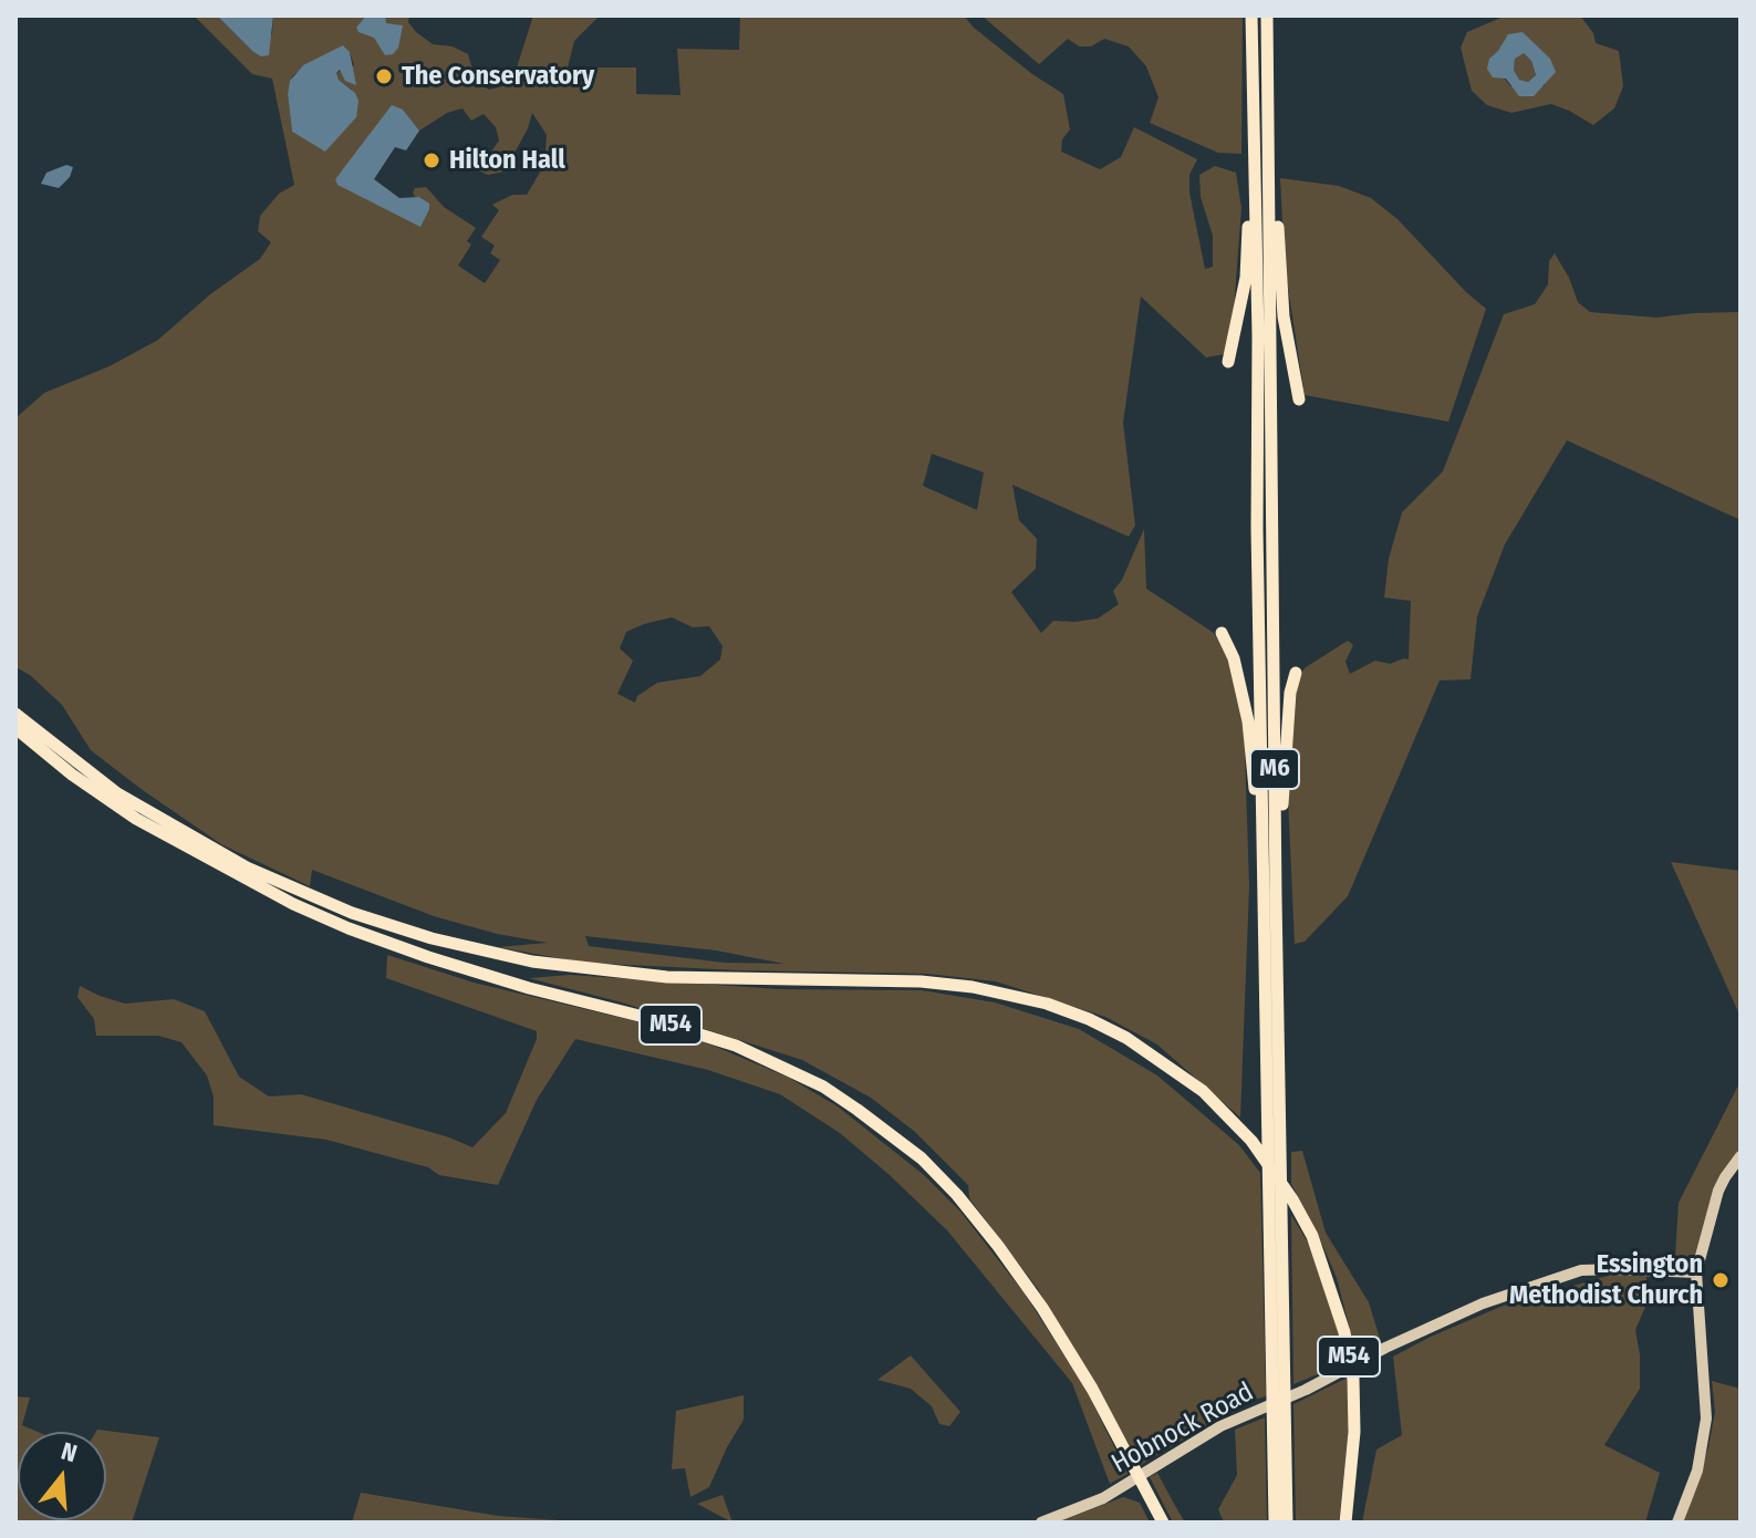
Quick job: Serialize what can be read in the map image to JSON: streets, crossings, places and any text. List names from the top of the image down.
{
  "streets": {
    "highway": ["M6", "M54"],
    "main road": ["Hobnock Road"]
  },
  "places": ["The Conservatory", "Hilton Hall", "Essington Methodist Church"],
  "north": "top"
}
